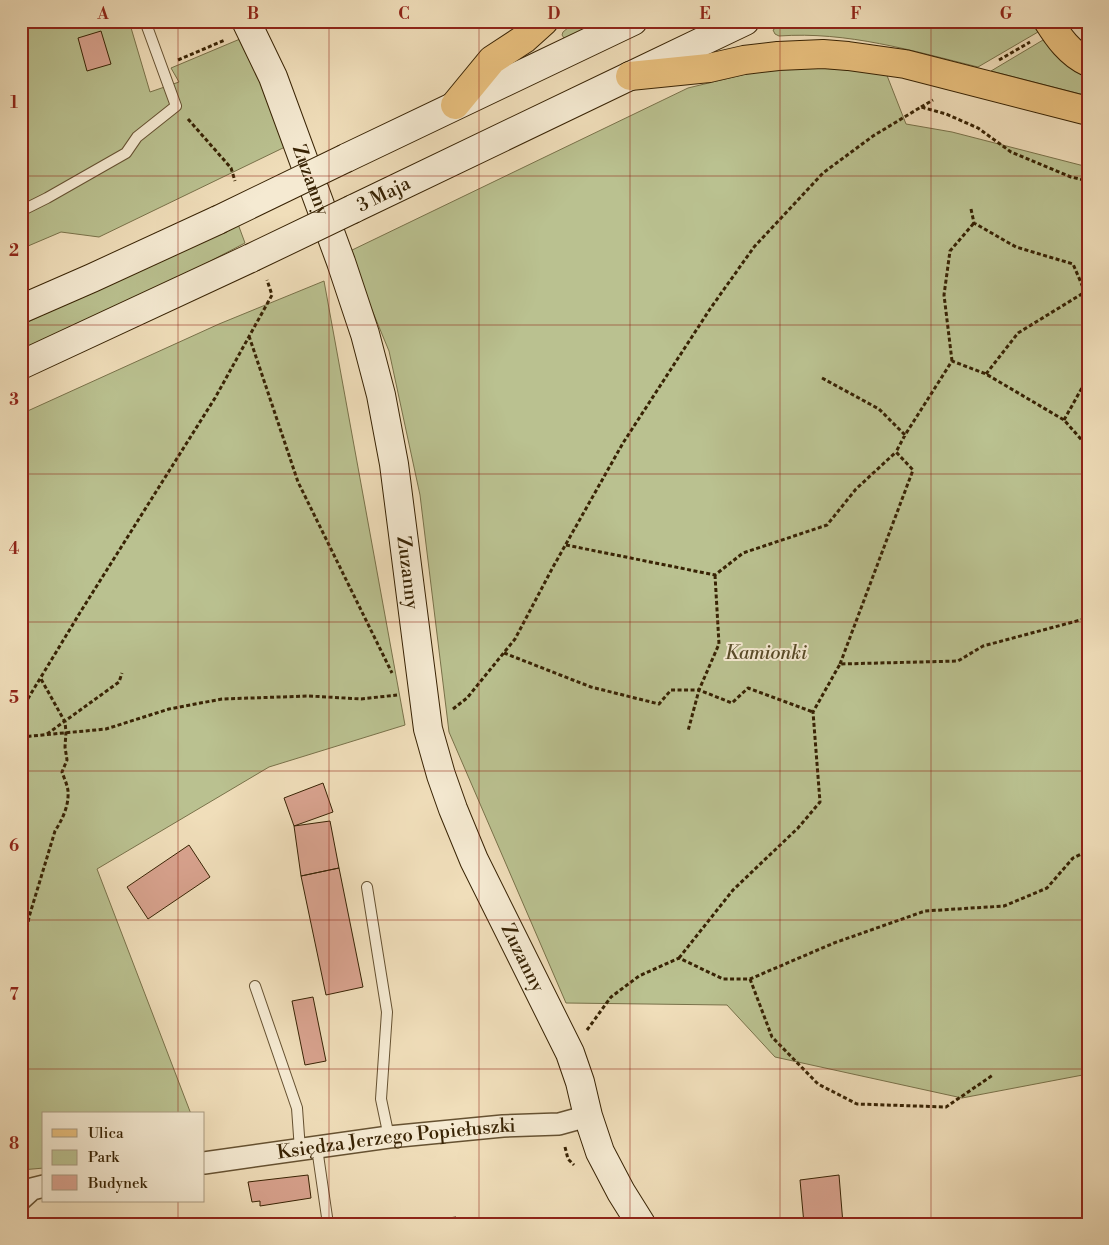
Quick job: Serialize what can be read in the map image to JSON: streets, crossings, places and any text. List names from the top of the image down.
{
  "streets": {
    "main road": ["Zuzanny", "3 Maja"],
    "street": ["Księdza Jerzego Popiełuszki"]
  },
  "crossings": [
    ["Zuzanny", "Księdza Jerzego Popiełuszki"]
  ],
  "parks": ["Kamionki"],
  "legend": ["Ulica", "Park", "Budynek"],
  "grid": {
    "columns": [
      "A",
      "B",
      "C",
      "D",
      "E",
      "F",
      "G"
    ],
    "rows": [
      "1",
      "2",
      "3",
      "4",
      "5",
      "6",
      "7",
      "8"
    ]
  }
}
